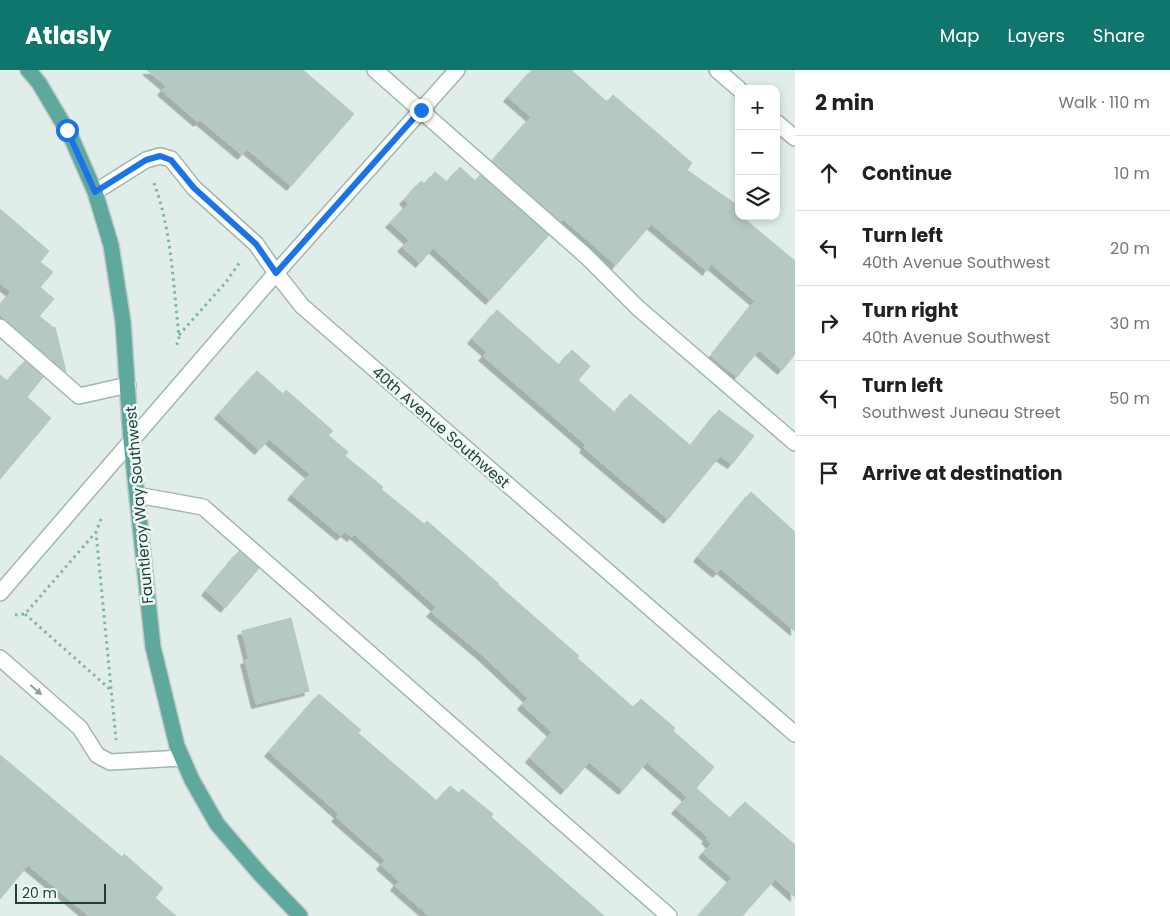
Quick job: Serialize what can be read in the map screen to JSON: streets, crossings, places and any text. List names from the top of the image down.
{
  "streets": {
    "main road": ["Fauntleroy Way Southwest"],
    "street": ["40th Avenue Southwest"]
  },
  "crossings": [
    ["40th Avenue Southwest", "Fauntleroy Way Southwest"]
  ],
  "scale_bar": "20 m",
  "page": {
    "header": "Atlasly",
    "nav": ["Map", "Layers", "Share"],
    "heading": ["2 min", "Walk · 110 m"],
    "map_buttons": ["+", "−"],
    "list": [
      ["Continue", "10 m"],
      ["Turn left", "40th Avenue Southwest", "20 m"],
      ["Turn right", "40th Avenue Southwest", "30 m"],
      ["Turn left", "Southwest Juneau Street", "50 m"],
      "Arrive at destination"
    ],
    "scale": "20 m"
  }
}
